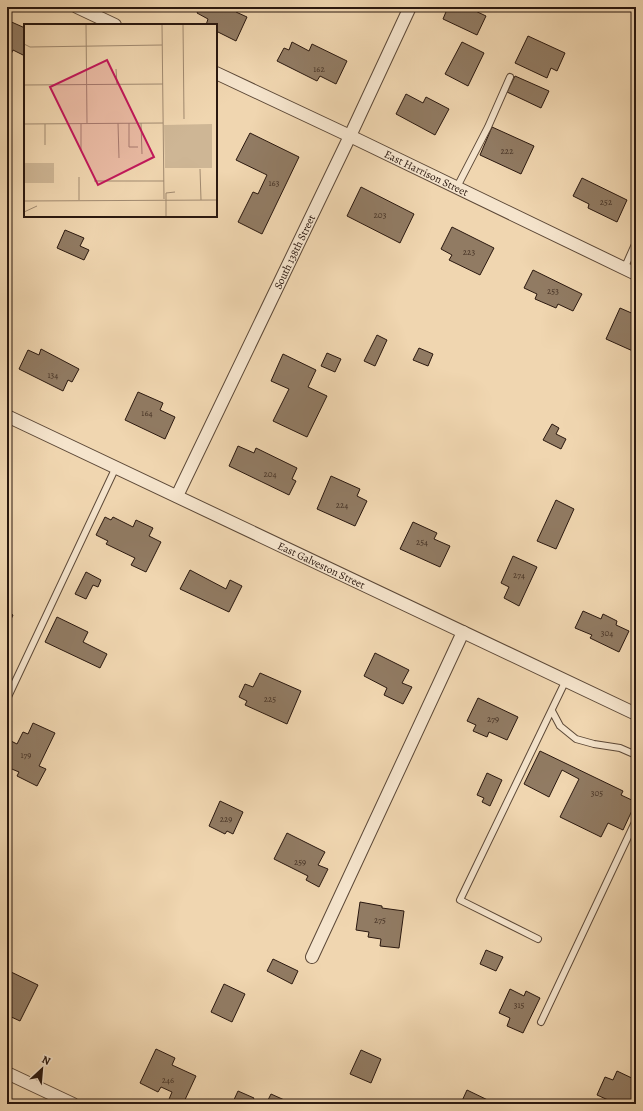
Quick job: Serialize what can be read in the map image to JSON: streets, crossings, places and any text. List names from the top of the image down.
{
  "streets": {
    "street": ["East Harrison Street", "South 138th Street", "East Galveston Street"]
  },
  "crossings": [
    ["East Harrison Street", "South 138th Street"],
    ["South 138th Street", "East Galveston Street"]
  ],
  "house_numbers": [
    "162",
    "222",
    "163",
    "252",
    "203",
    "223",
    "253",
    "134",
    "164",
    "204",
    "224",
    "254",
    "274",
    "304",
    "225",
    "279",
    "179",
    "305",
    "229",
    "259",
    "275",
    "315",
    "246"
  ],
  "north": "top right"
}
